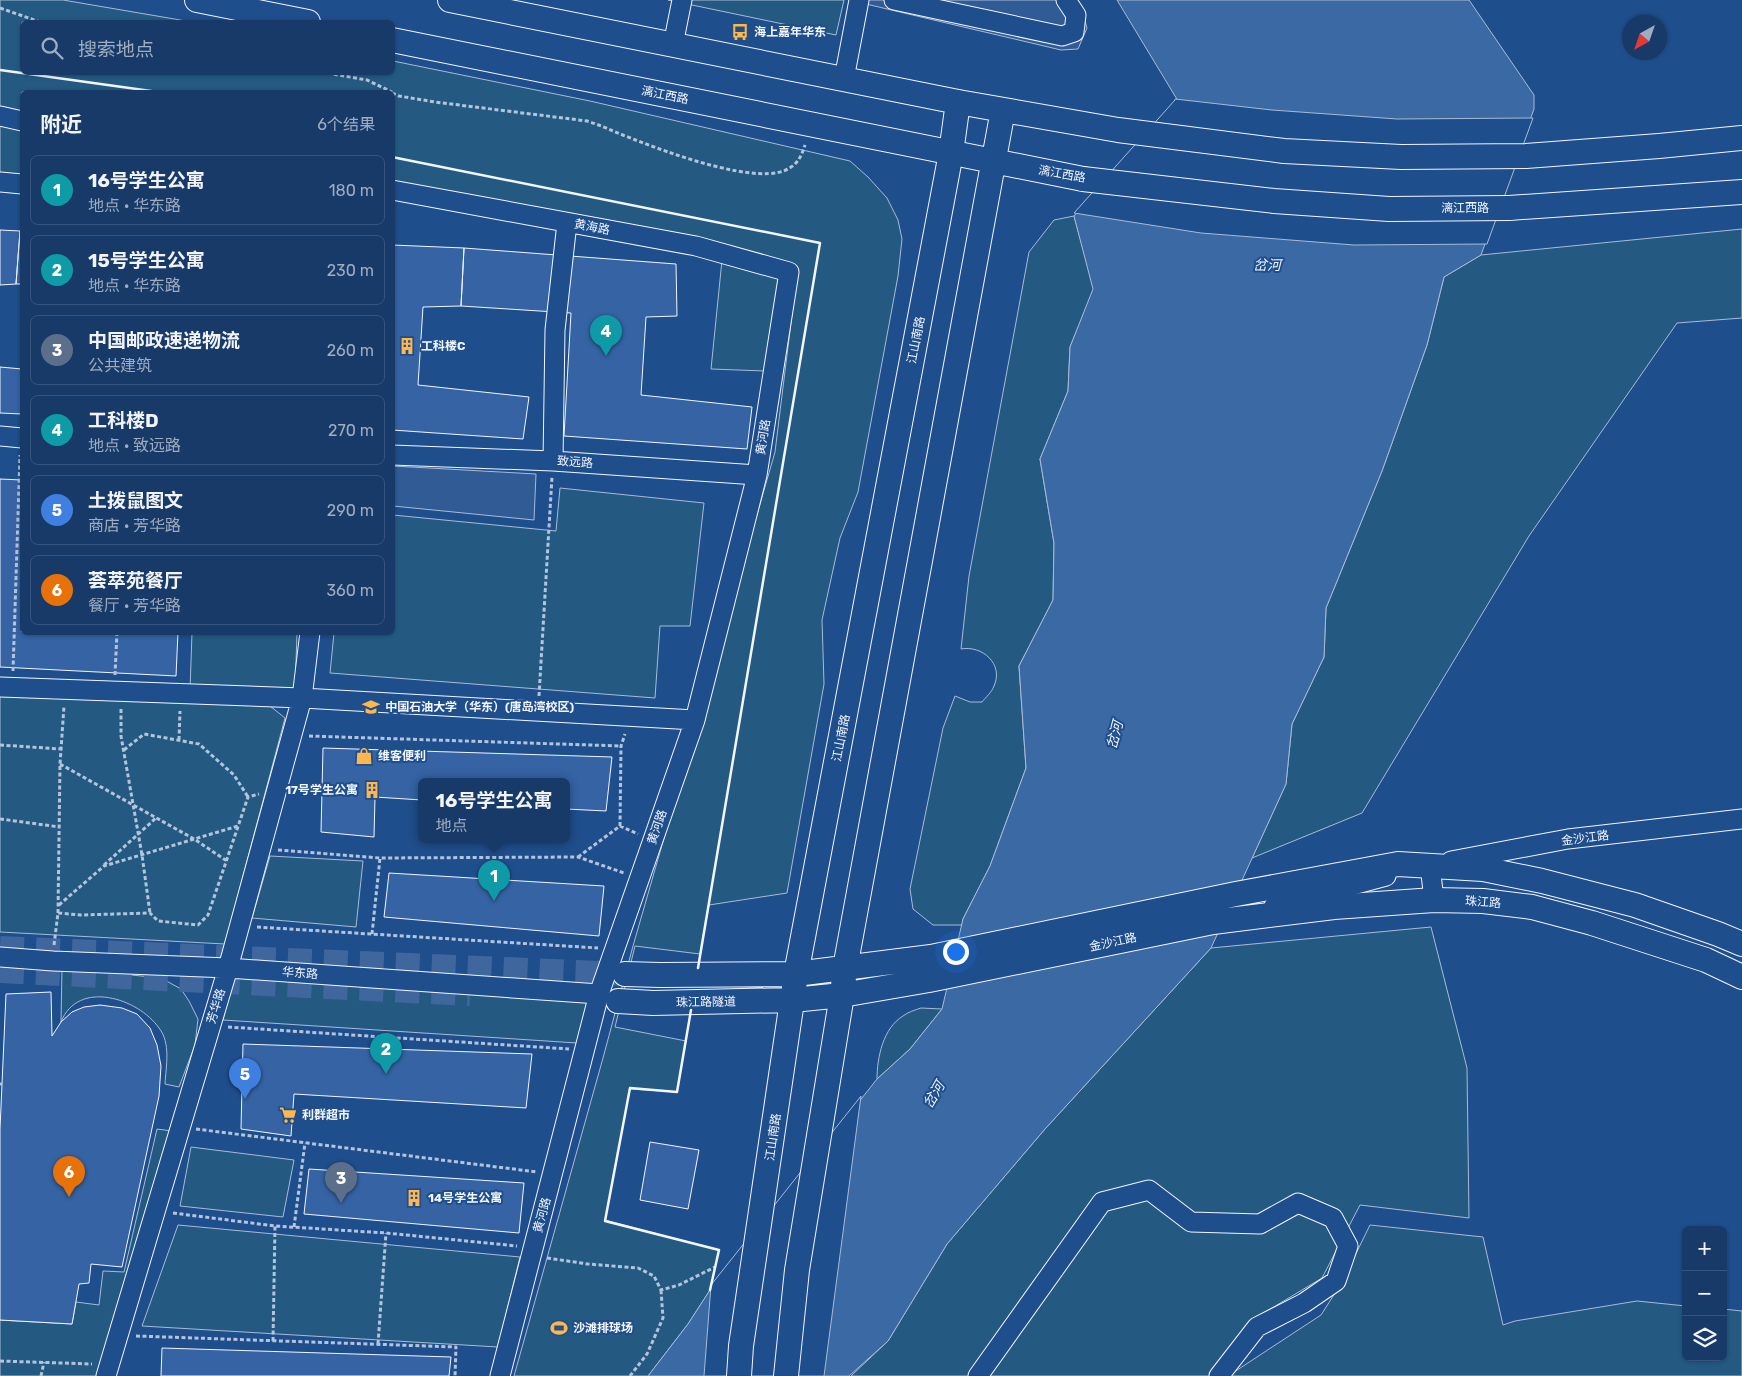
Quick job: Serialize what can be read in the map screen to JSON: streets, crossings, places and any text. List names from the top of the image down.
{
  "streets": {
    "main road": [
      "漓江西路",
      "江山南路",
      "金沙江路",
      "珠江路",
      "珠江路隧道"
    ],
    "street": [
      "黄海路",
      "黄河路",
      "致远路",
      "华东路",
      "芳华路"
    ]
  },
  "crossings": [
    ["漓江西路", "江山南路"],
    ["黄海路", "黄河路"],
    ["江山南路", "金沙江路"],
    ["江山南路", "珠江路隧道"],
    ["黄河路", "致远路"],
    ["黄河路", "华东路"],
    ["黄河路", "珠江路隧道"],
    ["金沙江路", "珠江路"],
    ["金沙江路", "珠江路隧道"],
    ["华东路", "珠江路隧道"],
    ["华东路", "芳华路"]
  ],
  "water": ["岔河"],
  "places": {
    "bus stop": ["海上嘉年华东"],
    "building": ["工科楼C", "17号学生公寓", "14号学生公寓"],
    "school or university": ["中国石油大学（华东）(唐岛湾校区)"],
    "shop": ["维客便利"],
    "supermarket": ["利群超市"],
    "sports": ["沙滩排球场"]
  },
  "north": "bottom left",
  "page": {
    "search": "搜索地点",
    "heading": ["附近", "6个结果"],
    "list": [
      {
        "mark": "1",
        "name": "16号学生公寓",
        "note": "地点 · 华东路",
        "value": "180 m"
      },
      {
        "mark": "2",
        "name": "15号学生公寓",
        "note": "地点 · 华东路",
        "value": "230 m"
      },
      {
        "mark": "3",
        "name": "中国邮政速递物流",
        "note": "公共建筑",
        "value": "260 m"
      },
      {
        "mark": "4",
        "name": "工科楼D",
        "note": "地点 · 致远路",
        "value": "270 m"
      },
      {
        "mark": "5",
        "name": "土拨鼠图文",
        "note": "商店 · 芳华路",
        "value": "290 m"
      },
      {
        "mark": "6",
        "name": "荟萃苑餐厅",
        "note": "餐厅 · 芳华路",
        "value": "360 m"
      }
    ],
    "pins": [
      "4",
      "1",
      "2",
      "5",
      "6",
      "3"
    ],
    "popup": ["16号学生公寓", "地点"],
    "map_buttons": ["+", "−"]
  }
}
